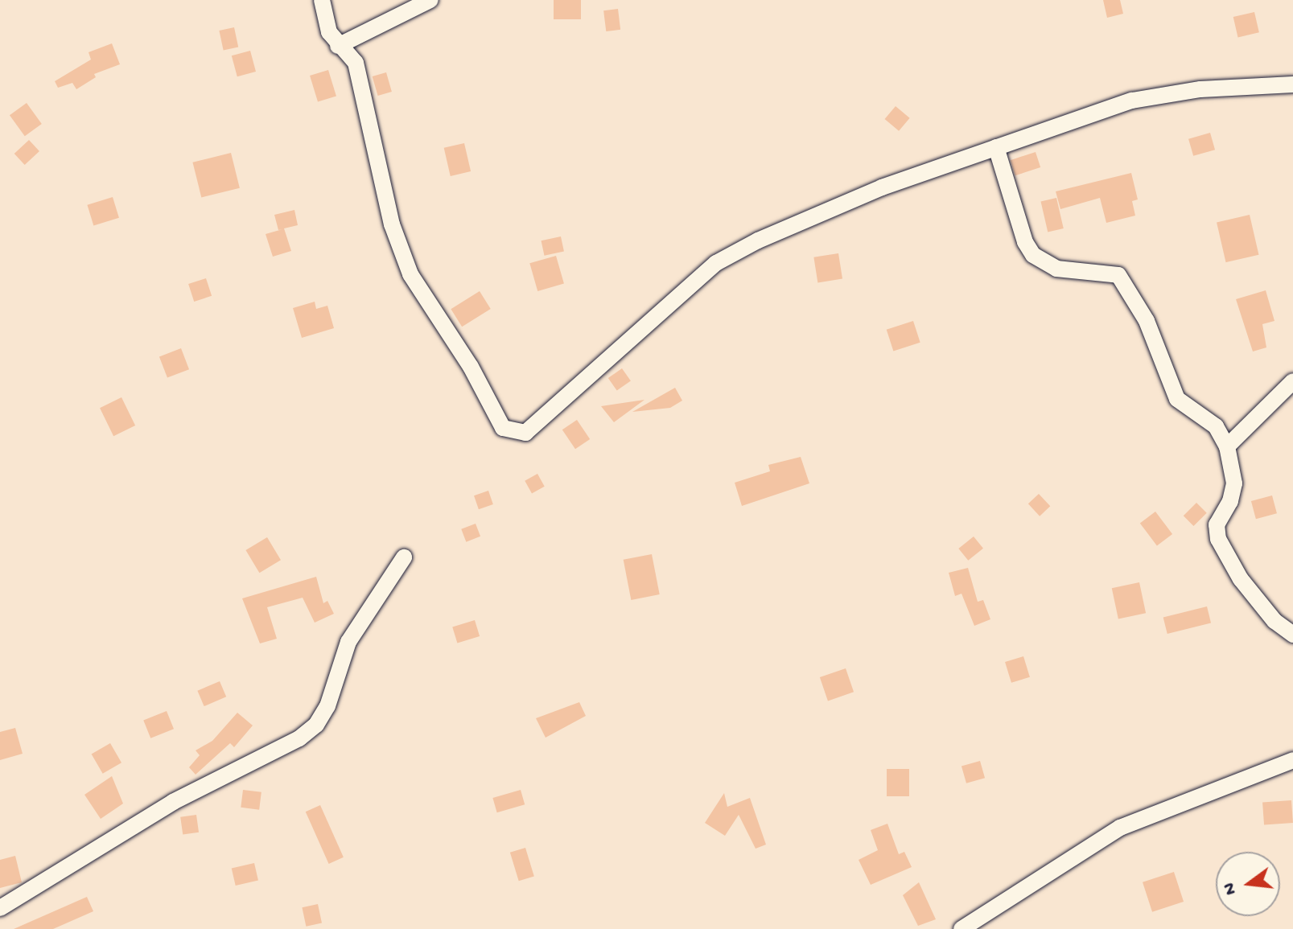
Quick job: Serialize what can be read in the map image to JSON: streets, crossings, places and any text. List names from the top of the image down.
{
  "north": "left"
}
